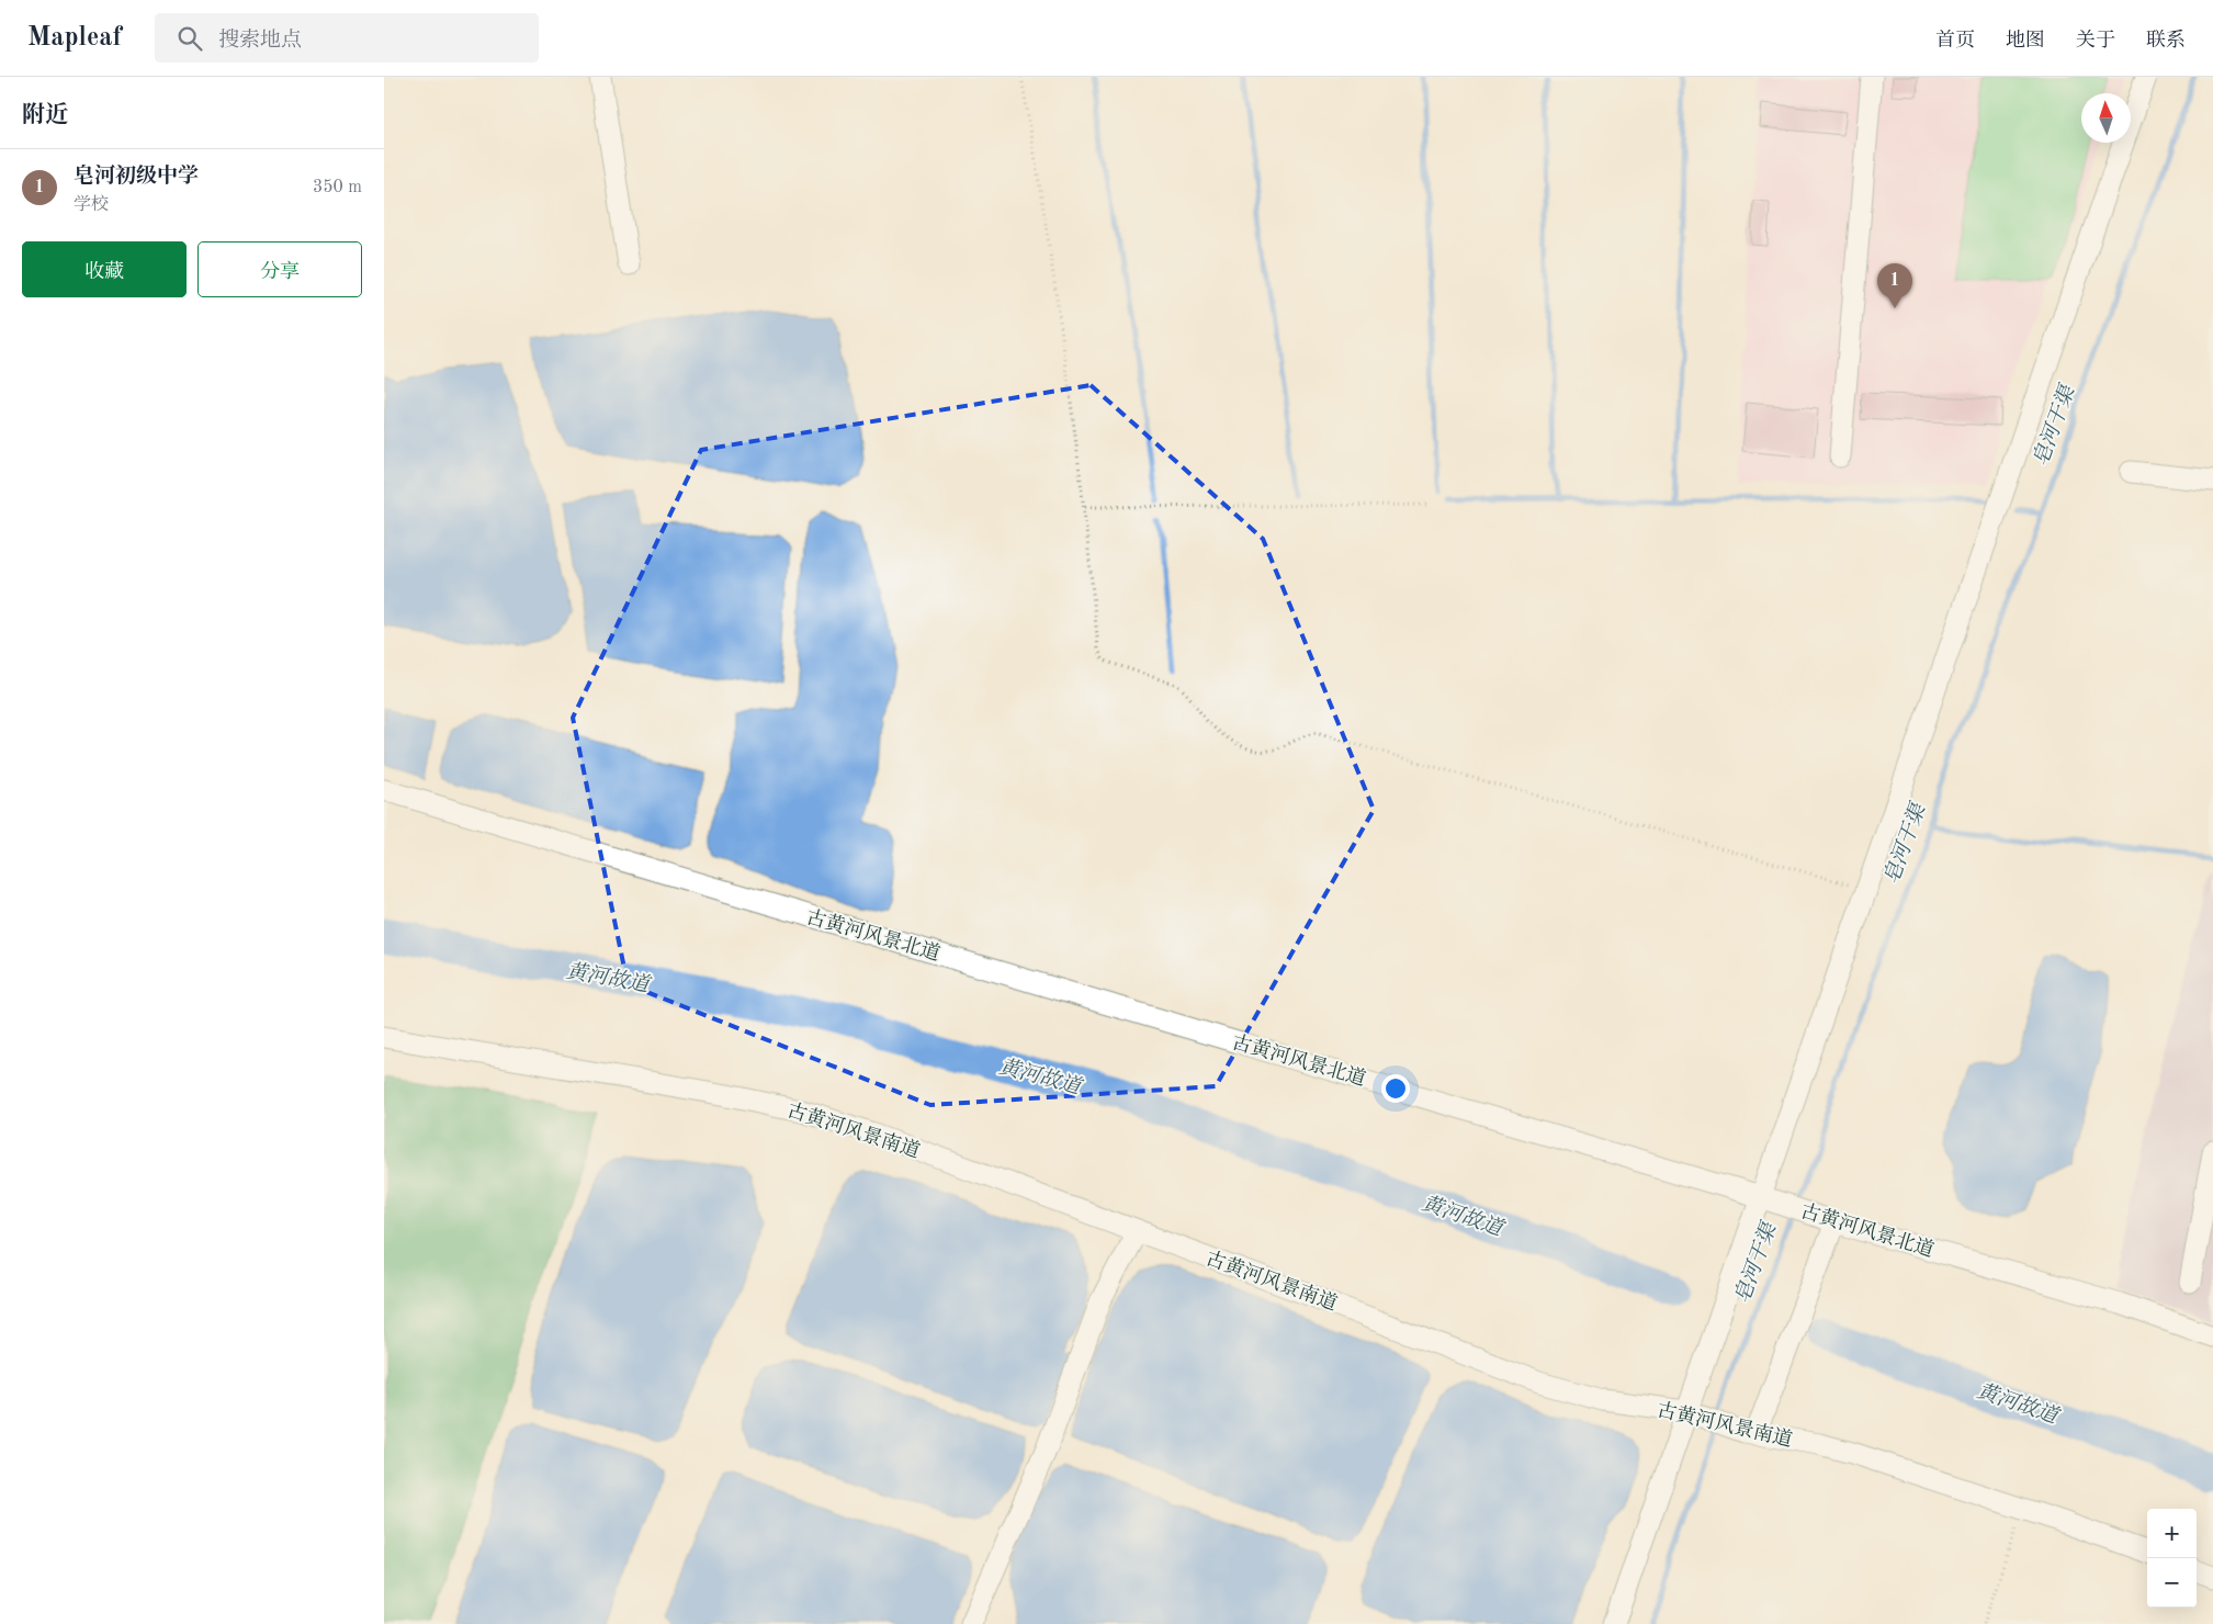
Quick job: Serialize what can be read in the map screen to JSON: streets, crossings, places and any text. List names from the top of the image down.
{
  "streets": {
    "street": ["古黄河风景北道", "古黄河风景南道"]
  },
  "water": ["皂河干渠", "黄河故道"],
  "north": "top",
  "page": {
    "header": "Mapleaf",
    "search": "搜索地点",
    "nav": [
      "首页",
      "地图",
      "关于",
      "联系"
    ],
    "heading": "附近",
    "list": [
      {
        "mark": "1",
        "name": "皂河初级中学",
        "note": "学校",
        "value": "350 m"
      }
    ],
    "buttons": ["收藏", "分享"],
    "pins": "1",
    "map_buttons": ["+", "−"]
  }
}
